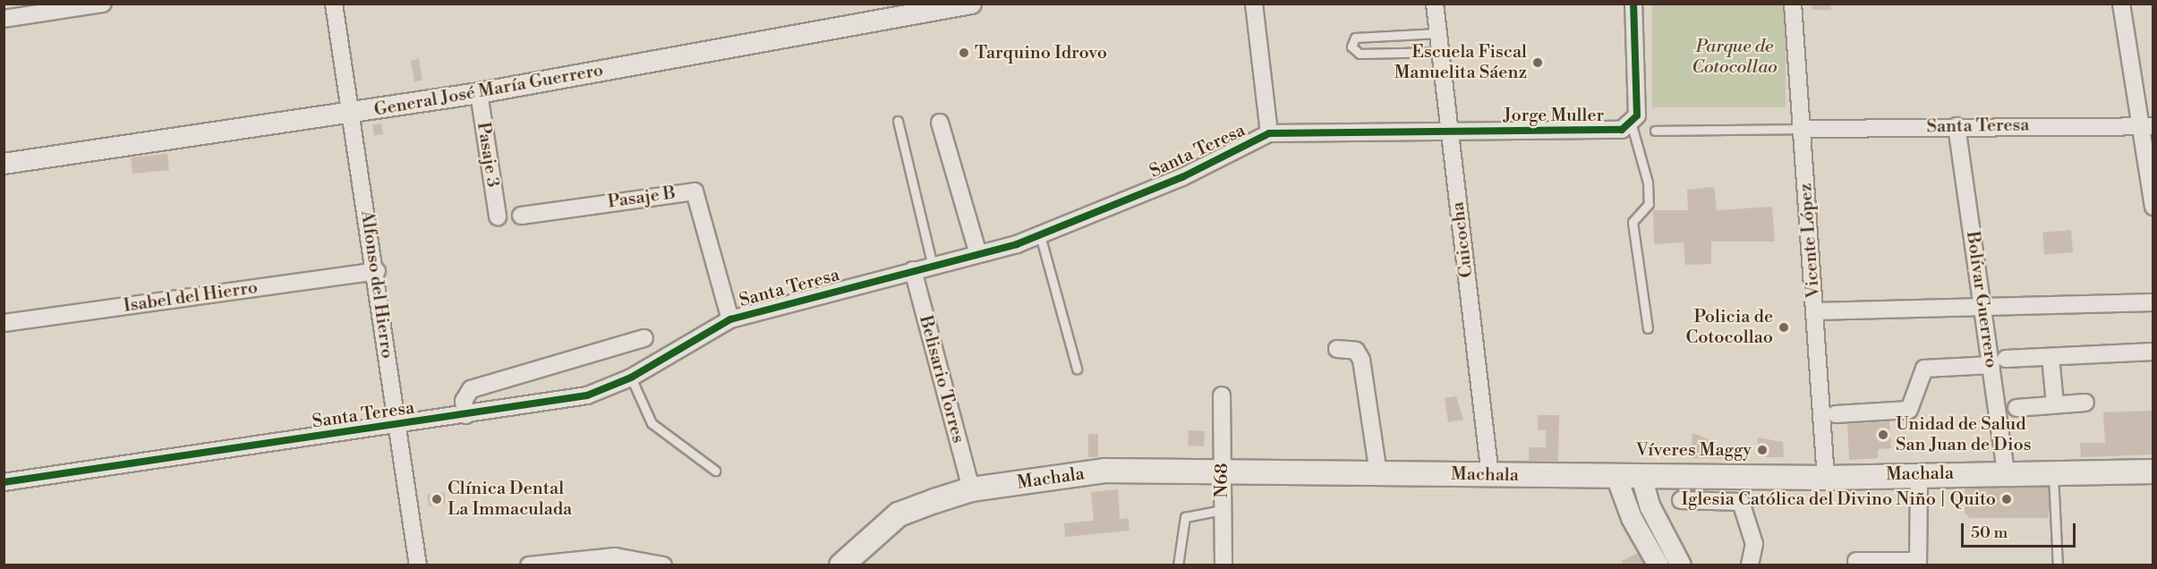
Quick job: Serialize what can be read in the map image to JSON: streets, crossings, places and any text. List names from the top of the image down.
{
  "streets": {
    "main road": ["Machala"],
    "street": [
      "General José María Guerrero",
      "Jorge Muller",
      "Santa Teresa",
      "Pasaje 3",
      "Pasaje B",
      "Cuicocha",
      "Vicente López",
      "Alfonso del Hierro",
      "Isabel del Hierro",
      "Bolívar Guerrero",
      "Belisario Torres",
      "N68"
    ]
  },
  "crossings": [
    ["General José María Guerrero", "Pasaje 3"],
    ["General José María Guerrero", "Alfonso del Hierro"],
    ["Jorge Muller", "Santa Teresa"],
    ["Jorge Muller", "Cuicocha"],
    ["Santa Teresa", "Pasaje B"],
    ["Santa Teresa", "Cuicocha"],
    ["Santa Teresa", "Vicente López"],
    ["Santa Teresa", "Alfonso del Hierro"],
    ["Santa Teresa", "Bolívar Guerrero"],
    ["Santa Teresa", "Belisario Torres"],
    ["Cuicocha", "Machala"],
    ["Vicente López", "Machala"],
    ["Alfonso del Hierro", "Isabel del Hierro"],
    ["Bolívar Guerrero", "Machala"],
    ["Belisario Torres", "Machala"],
    ["Machala", "N68"]
  ],
  "parks": ["Parque de Cotocollao"],
  "places": [
    "Tarquino Idrovo",
    "Escuela Fiscal Manuelita Sáenz",
    "Policia de Cotocollao",
    "Unidad de Salud San Juan de Dios",
    "Víveres Maggy",
    "Clínica Dental La Immaculada",
    "Iglesia Católica del Divino Niño | Quito"
  ],
  "scale_bar": "50 m"
}
